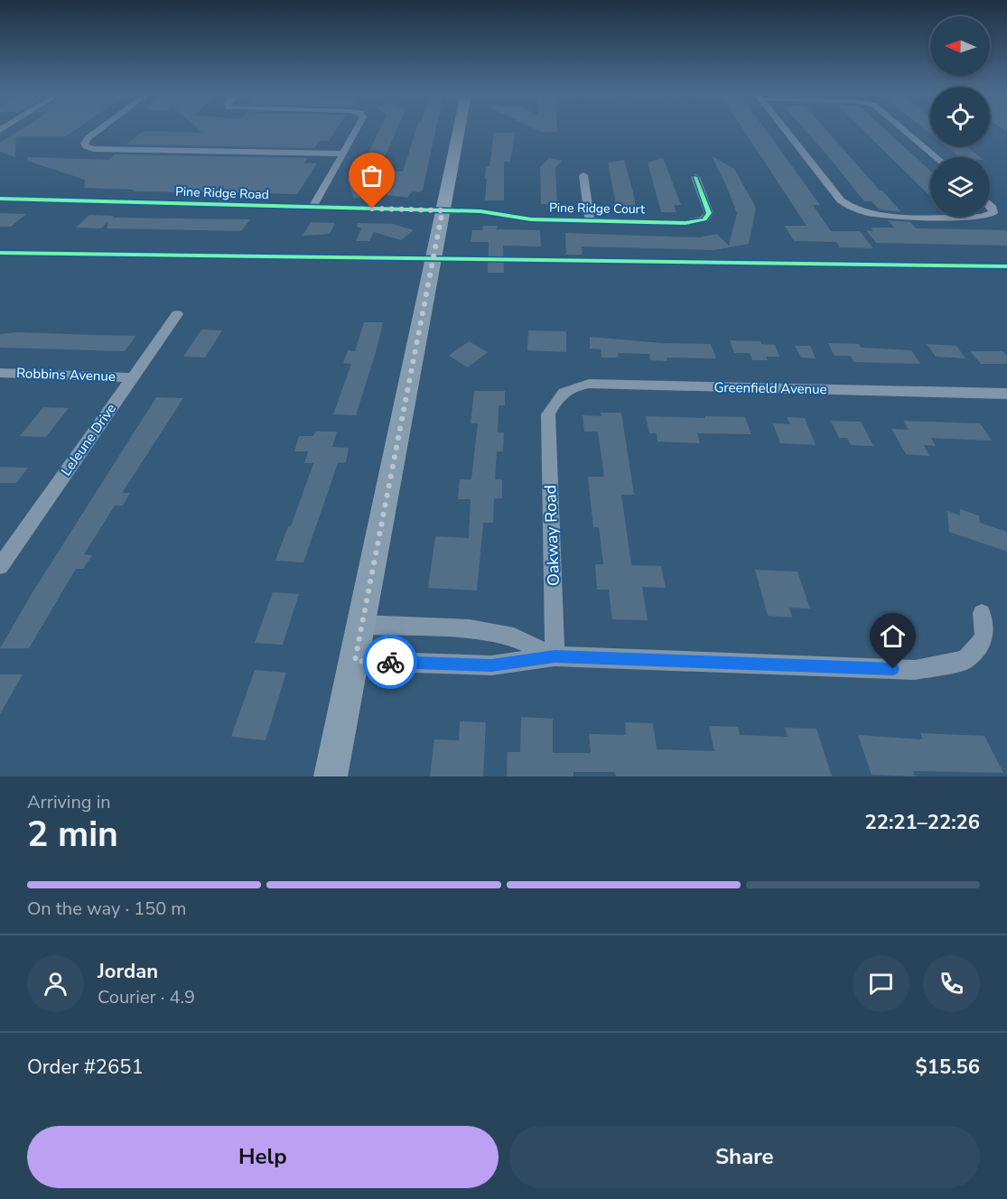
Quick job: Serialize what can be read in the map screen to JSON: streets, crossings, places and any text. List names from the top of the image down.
{
  "streets": {
    "street": [
      "Pine Ridge Road",
      "Pine Ridge Court",
      "Robbins Avenue",
      "Greenfield Avenue",
      "LeJeune Drive",
      "Oakway Road"
    ]
  },
  "crossings": [
    ["Pine Ridge Road", "Pine Ridge Court"],
    ["Robbins Avenue", "LeJeune Drive"],
    ["Greenfield Avenue", "Oakway Road"]
  ],
  "north": "left",
  "page": {
    "heading": ["2 min", "Arriving in", "22:21–22:26"],
    "panel": [
      "Jordan",
      "Courier · 4.9",
      "Order #2651",
      "$15.56"
    ],
    "bar": "On the way · 150 m",
    "buttons": ["Help", "Share"]
  }
}
